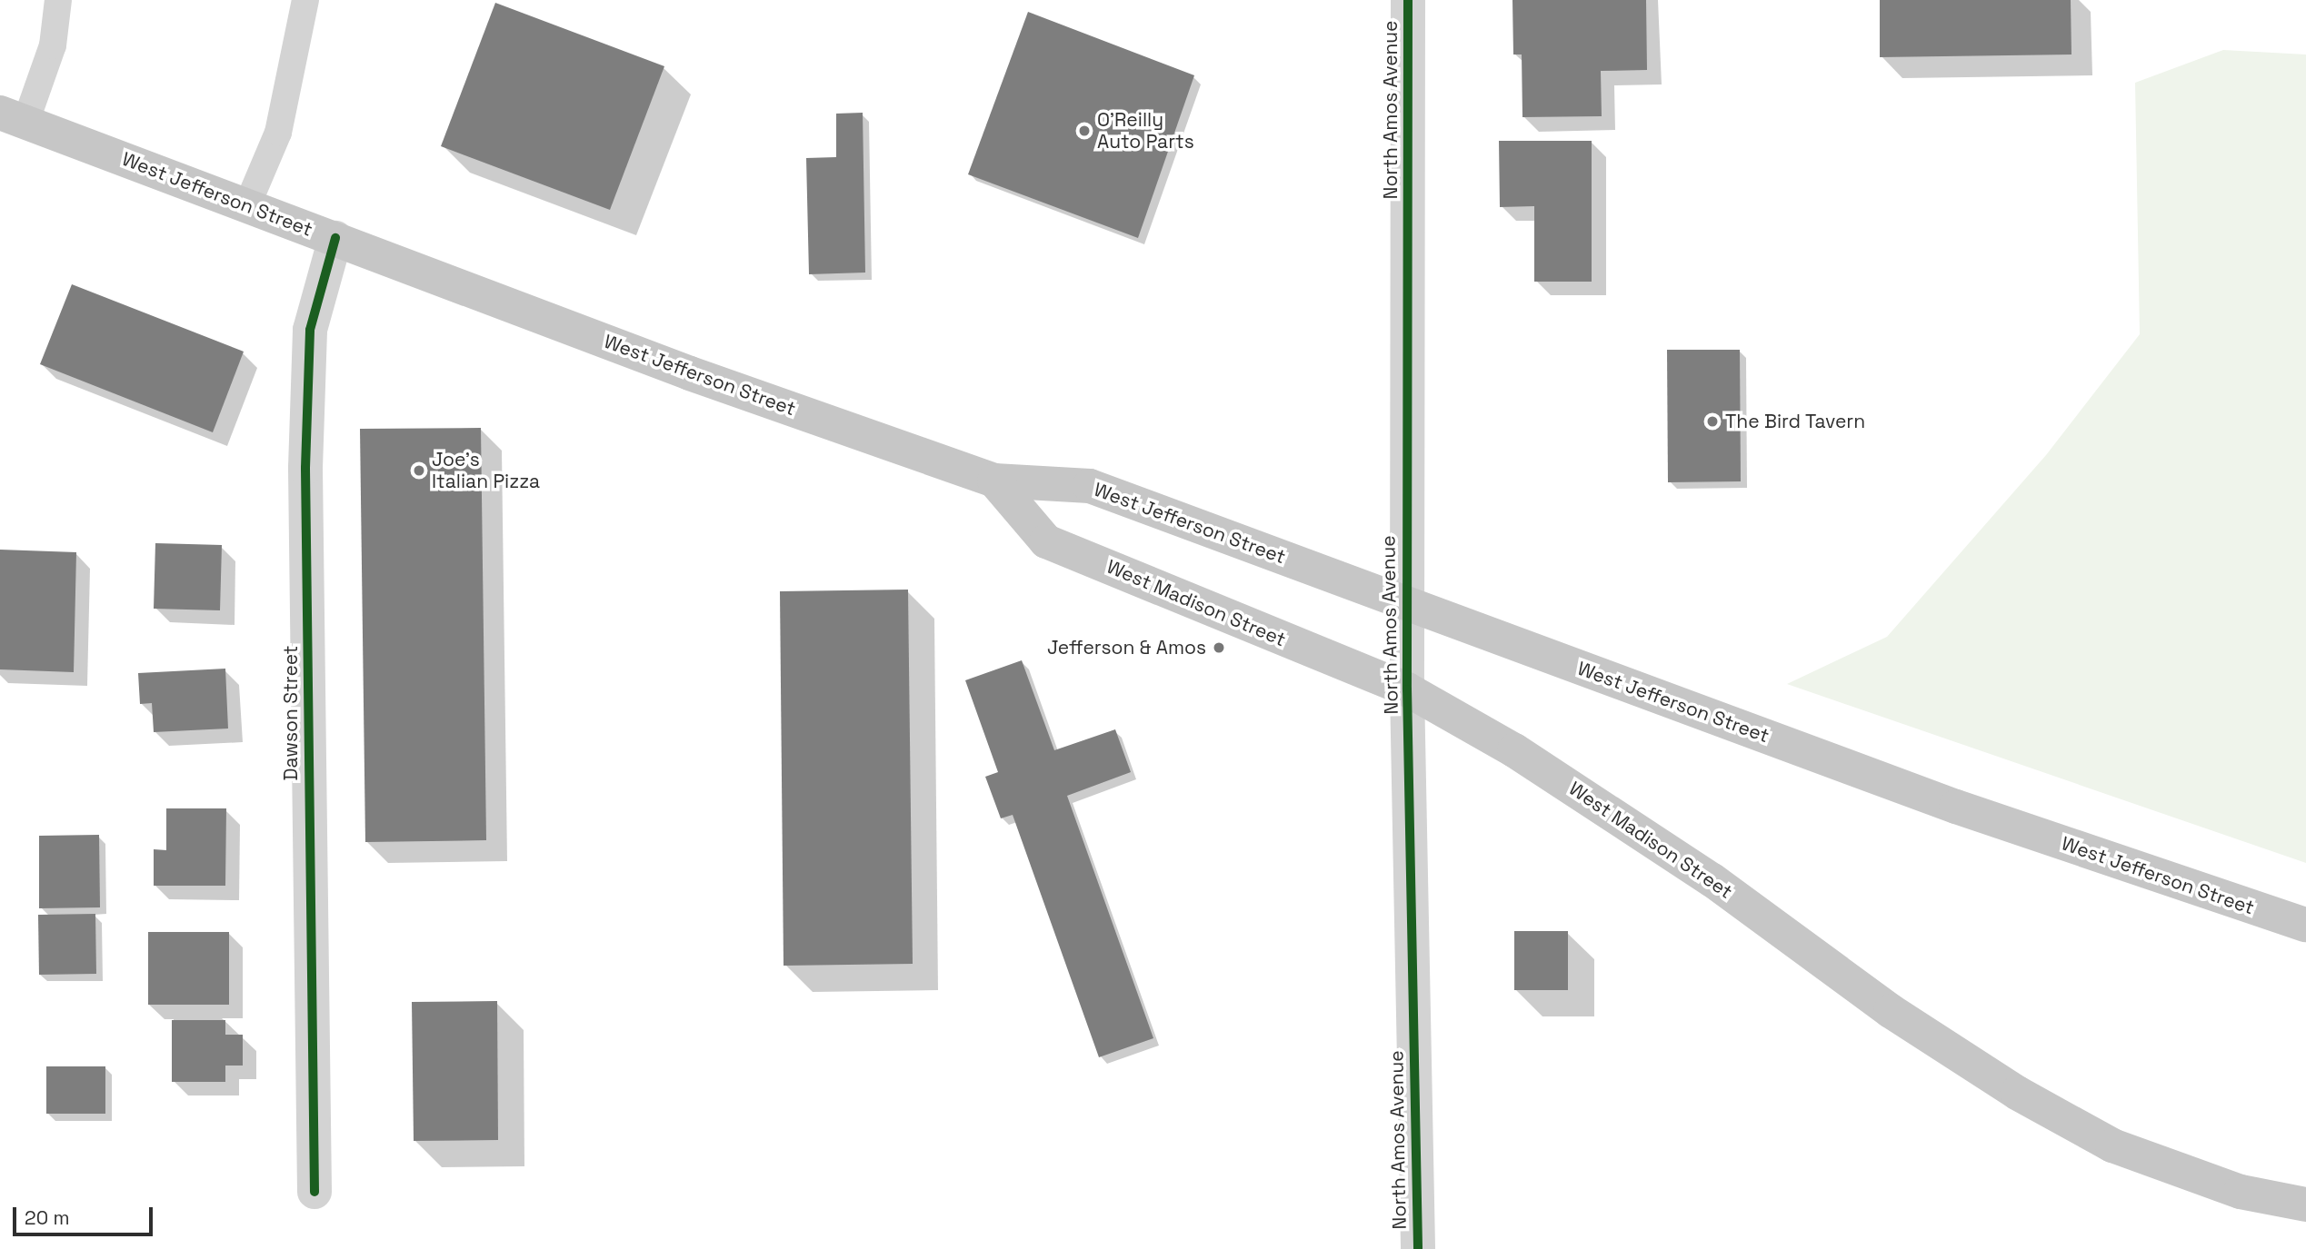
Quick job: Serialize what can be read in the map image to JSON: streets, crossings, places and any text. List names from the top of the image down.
{
  "streets": {
    "main road": ["West Jefferson Street", "West Madison Street"],
    "street": ["North Amos Avenue", "Dawson Street"]
  },
  "crossings": [
    ["North Amos Avenue", "West Jefferson Street"],
    ["North Amos Avenue", "West Madison Street"],
    ["West Jefferson Street", "West Madison Street"],
    ["West Jefferson Street", "Dawson Street"]
  ],
  "places": [
    "O'Reilly Auto Parts",
    "The Bird Tavern",
    "Joe's Italian Pizza",
    "Jefferson & Amos"
  ],
  "scale_bar": "20 m"
}
